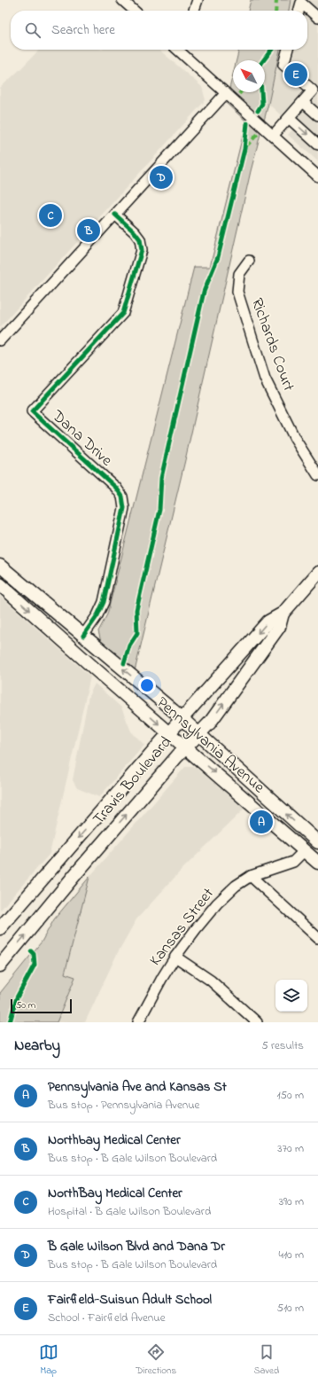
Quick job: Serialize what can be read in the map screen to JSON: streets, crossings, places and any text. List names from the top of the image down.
{
  "streets": {
    "main road": ["Pennsylvania Avenue", "Travis Boulevard"],
    "street": ["Richards Court", "Dana Drive", "Kansas Street"]
  },
  "crossings": [
    ["Dana Drive", "Pennsylvania Avenue"],
    ["Pennsylvania Avenue", "Travis Boulevard"],
    ["Pennsylvania Avenue", "Kansas Street"]
  ],
  "scale_bar": "50 m",
  "north": "top left",
  "page": {
    "search": "Search here",
    "pins": [
      "E",
      "D",
      "C",
      "B",
      "A"
    ],
    "scale": "50 m",
    "heading": ["Nearby", "5 results"],
    "list": [
      {
        "mark": "A",
        "name": "Pennsylvania Ave and Kansas St",
        "note": "Bus stop · Pennsylvania Avenue",
        "value": "150 m"
      },
      {
        "mark": "B",
        "name": "Northbay Medical Center",
        "note": "Bus stop · B Gale Wilson Boulevard",
        "value": "370 m"
      },
      {
        "mark": "C",
        "name": "NorthBay Medical Center",
        "note": "Hospital · B Gale Wilson Boulevard",
        "value": "390 m"
      },
      {
        "mark": "D",
        "name": "B Gale Wilson Blvd and Dana Dr",
        "note": "Bus stop · B Gale Wilson Boulevard",
        "value": "410 m"
      },
      {
        "mark": "E",
        "name": "Fairfield-Suisun Adult School",
        "note": "School · Fairfield Avenue",
        "value": "510 m"
      }
    ],
    "nav": ["Map", "Directions", "Saved"]
  }
}
